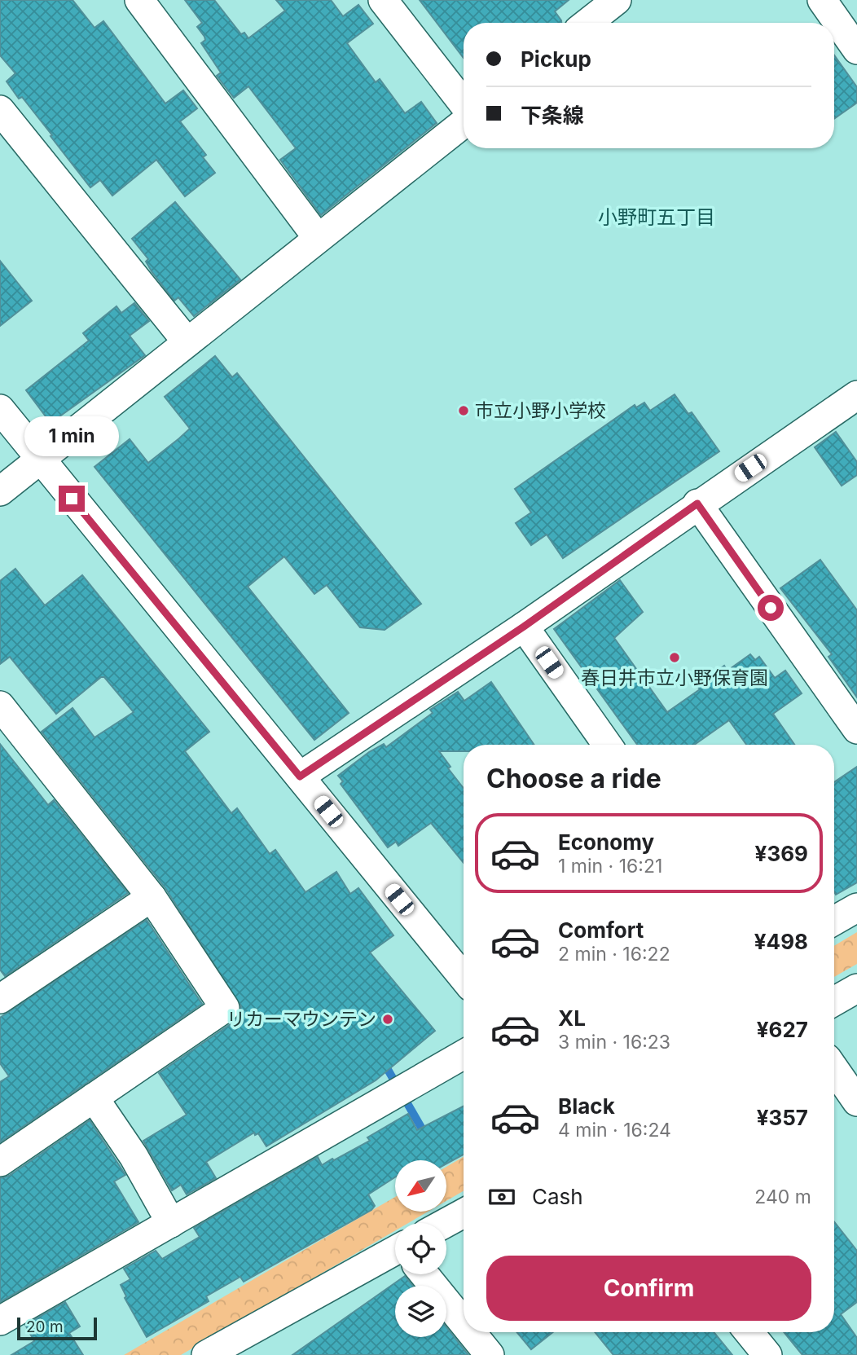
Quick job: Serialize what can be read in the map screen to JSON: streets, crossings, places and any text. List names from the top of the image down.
{
  "districts": ["小野町五丁目"],
  "places": ["市立小野小学校", "春日井市立小野保育園", "リカーマウンテン"],
  "scale_bar": "20 m",
  "north": "bottom left",
  "page": {
    "banner": ["Pickup", "下条線"],
    "bubble": "1 min",
    "heading": "Choose a ride",
    "list": [
      {
        "name": "Economy",
        "note": "1 min · 16:21",
        "value": "¥369"
      },
      {
        "name": "Comfort",
        "note": "2 min · 16:22",
        "value": "¥498"
      },
      {
        "name": "XL",
        "note": "3 min · 16:23",
        "value": "¥627"
      },
      {
        "name": "Black",
        "note": "4 min · 16:24",
        "value": "¥357"
      }
    ],
    "pay": ["Cash", "240 m"],
    "buttons": "Confirm",
    "scale": "20 m"
  }
}
